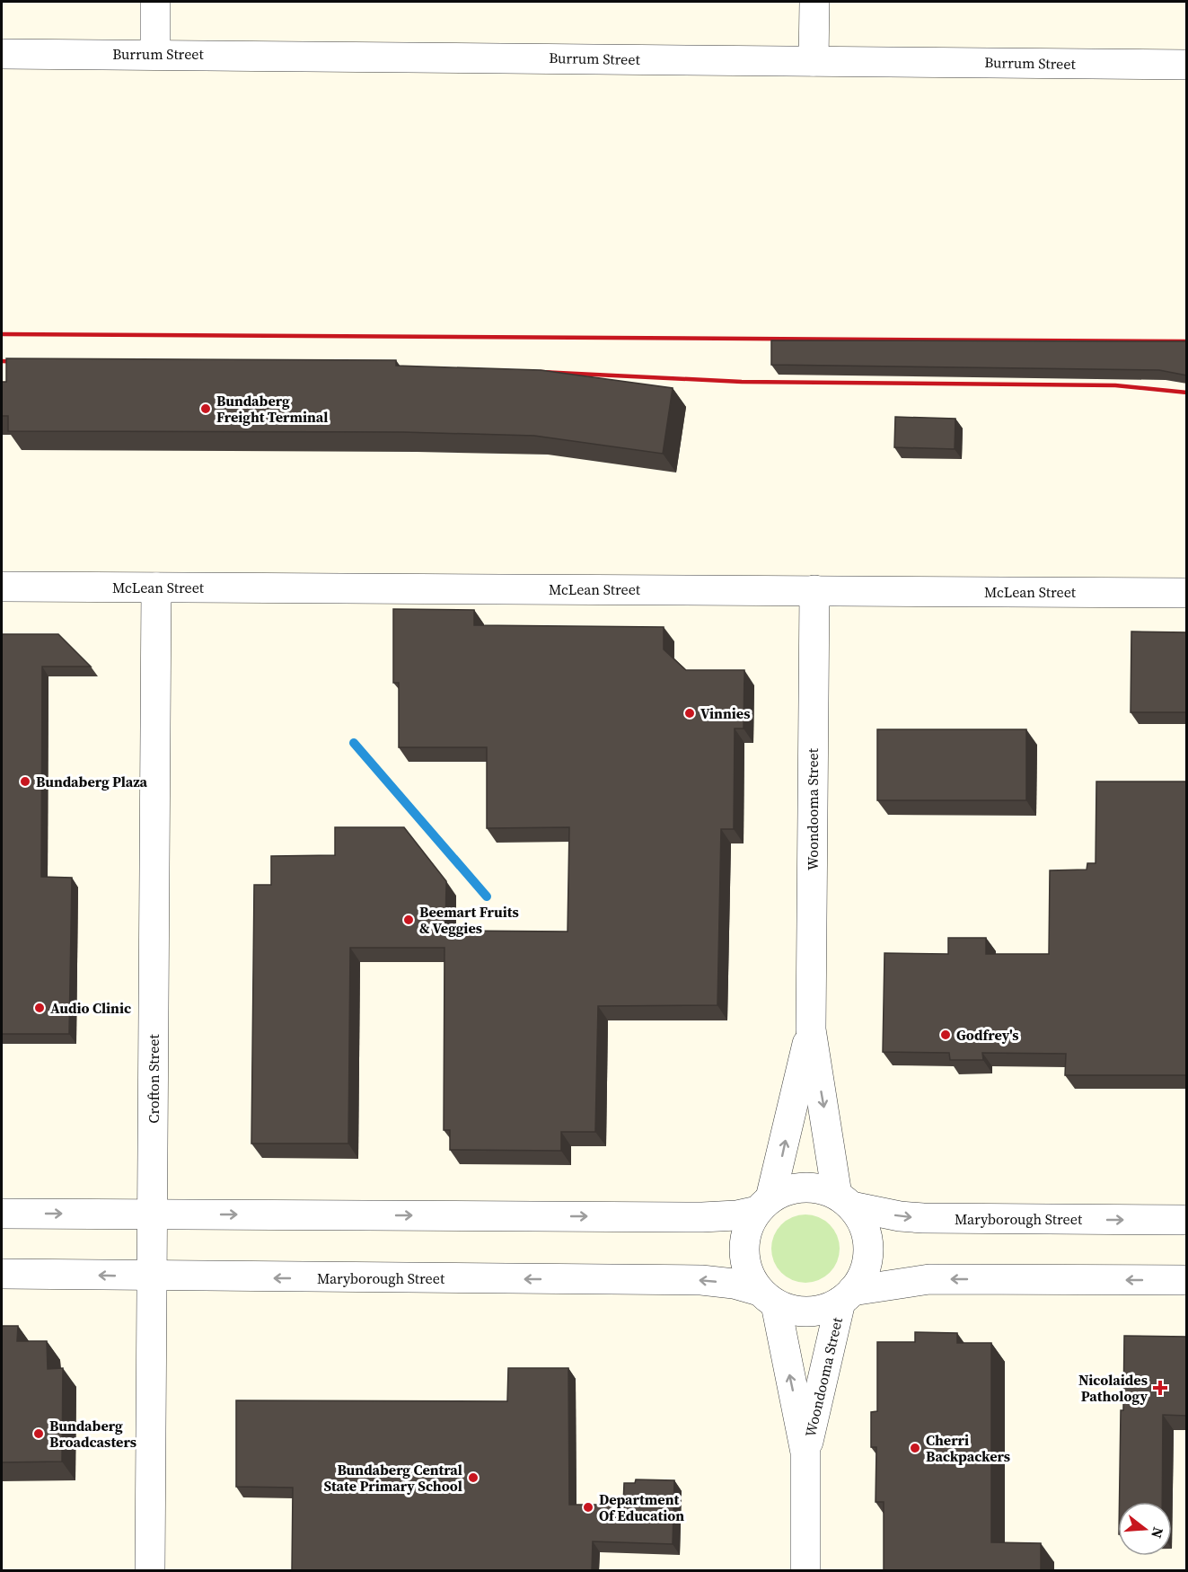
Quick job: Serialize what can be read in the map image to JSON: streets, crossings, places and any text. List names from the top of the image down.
{
  "streets": {
    "street": [
      "Burrum Street",
      "McLean Street",
      "Woondooma Street",
      "Crofton Street",
      "Maryborough Street"
    ]
  },
  "crossings": [
    ["McLean Street", "Woondooma Street"],
    ["McLean Street", "Crofton Street"],
    ["Woondooma Street", "Maryborough Street"],
    ["Crofton Street", "Maryborough Street"]
  ],
  "places": {
    "other": [
      "Bundaberg Freight Terminal",
      "Vinnies",
      "Bundaberg Plaza",
      "Beemart Fruits & Veggies",
      "Audio Clinic",
      "Godfrey's",
      "Bundaberg Broadcasters",
      "Cherri Backpackers",
      "Bundaberg Central State Primary School",
      "Department Of Education"
    ],
    "health": ["Nicolaides Pathology"]
  },
  "north": "right"
}
